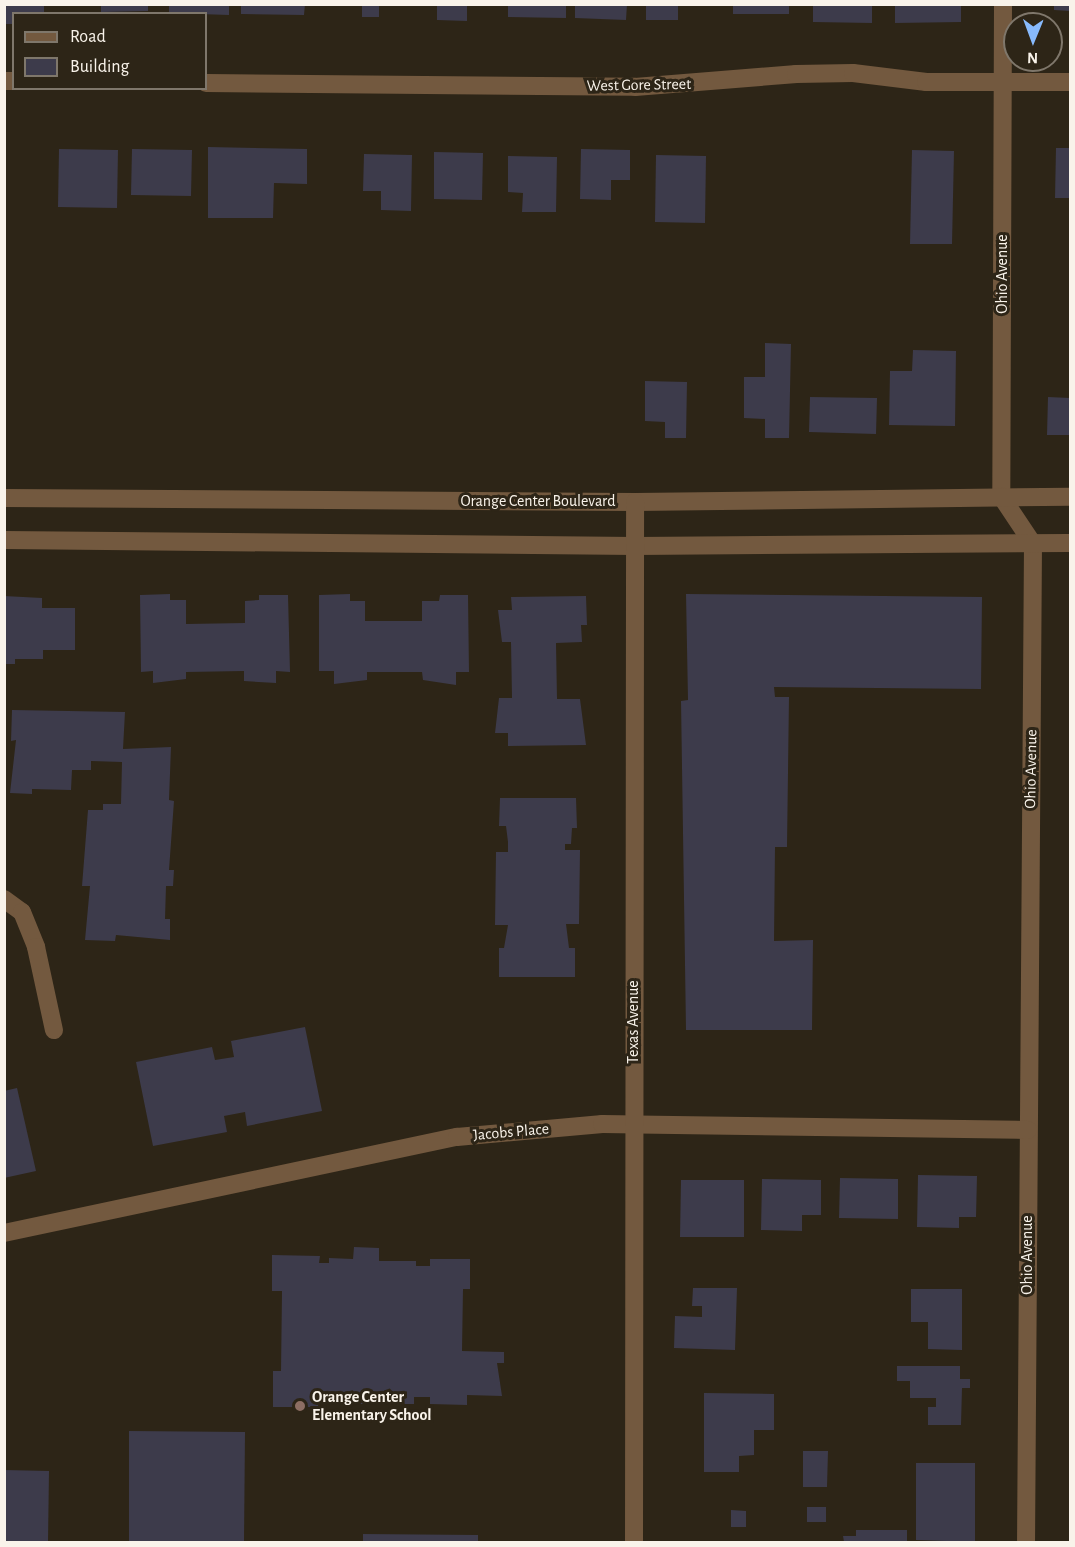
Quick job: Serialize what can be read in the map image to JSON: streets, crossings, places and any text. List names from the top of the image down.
{
  "streets": {
    "street": [
      "West Gore Street",
      "Ohio Avenue",
      "Orange Center Boulevard",
      "Texas Avenue",
      "Jacobs Place"
    ]
  },
  "crossings": [
    ["West Gore Street", "Ohio Avenue"],
    ["Ohio Avenue", "Orange Center Boulevard"],
    ["Ohio Avenue", "Jacobs Place"],
    ["Orange Center Boulevard", "Texas Avenue"],
    ["Texas Avenue", "Jacobs Place"]
  ],
  "places": ["Orange Center Elementary School"],
  "legend": ["Road", "Building"],
  "north": "bottom"
}
